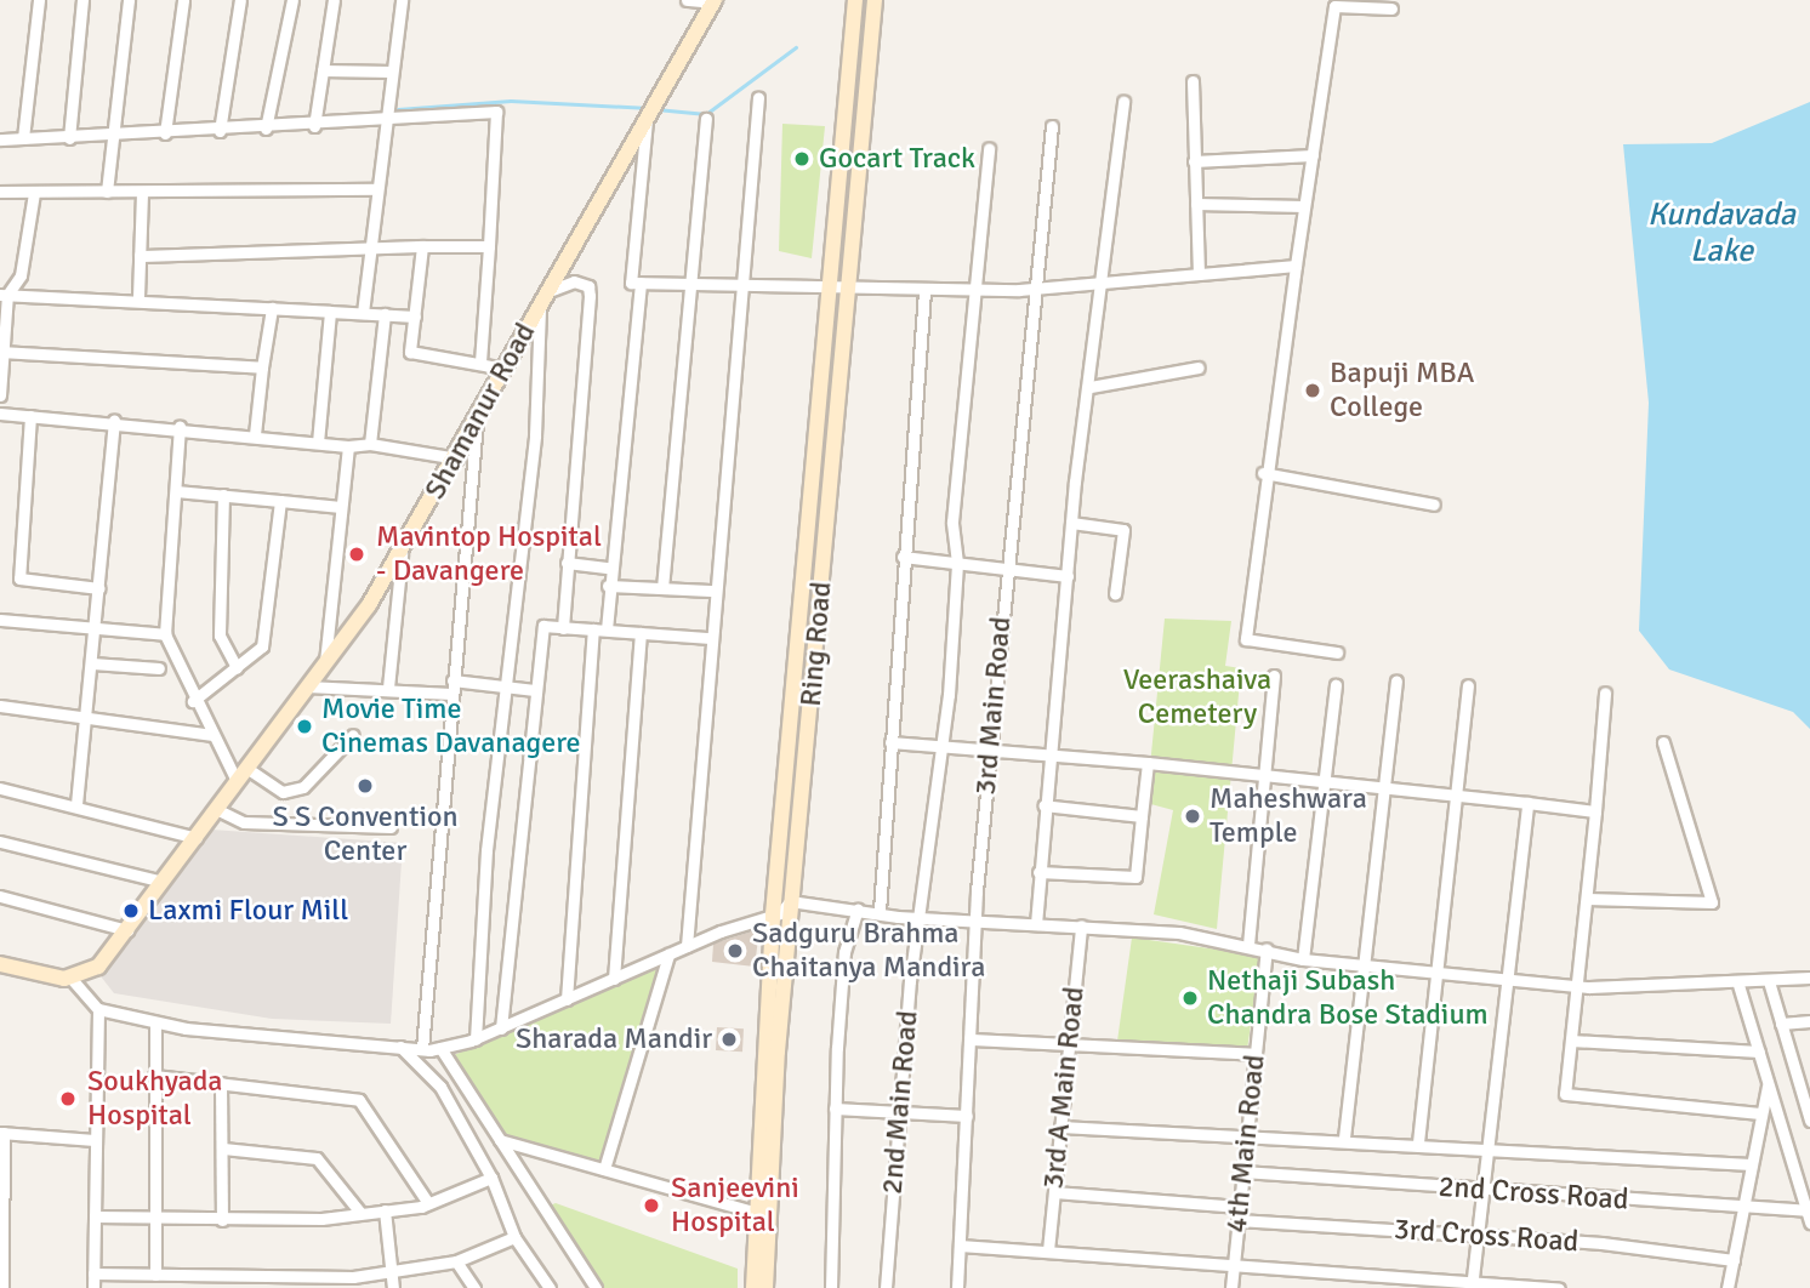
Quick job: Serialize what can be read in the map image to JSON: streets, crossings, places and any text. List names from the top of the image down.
{
  "streets": {
    "main road": ["Shamanur Road", "Ring Road"],
    "street": [
      "3rd Main Road",
      "3rd A Main Road",
      "2nd Main Road",
      "4th Main Road",
      "2nd Cross Road",
      "3rd Cross Road"
    ]
  },
  "crossings": [
    ["4th Main Road", "2nd Cross Road"],
    ["4th Main Road", "3rd Cross Road"]
  ],
  "water": ["Kundavada Lake"],
  "parks": ["Veerashaiva Cemetery"],
  "places": [
    "Gocart Track",
    "Bapuji MBA College",
    "Mavintop Hospital - Davangere",
    "Movie Time Cinemas Davanagere",
    "S S Convention Center",
    "Maheshwara Temple",
    "Laxmi Flour Mill",
    "Sadguru Brahma Chaitanya Mandira",
    "Nethaji Subash Chandra Bose Stadium",
    "Sharada Mandir",
    "Soukhyada Hospital",
    "Sanjeevini Hospital"
  ]
}
